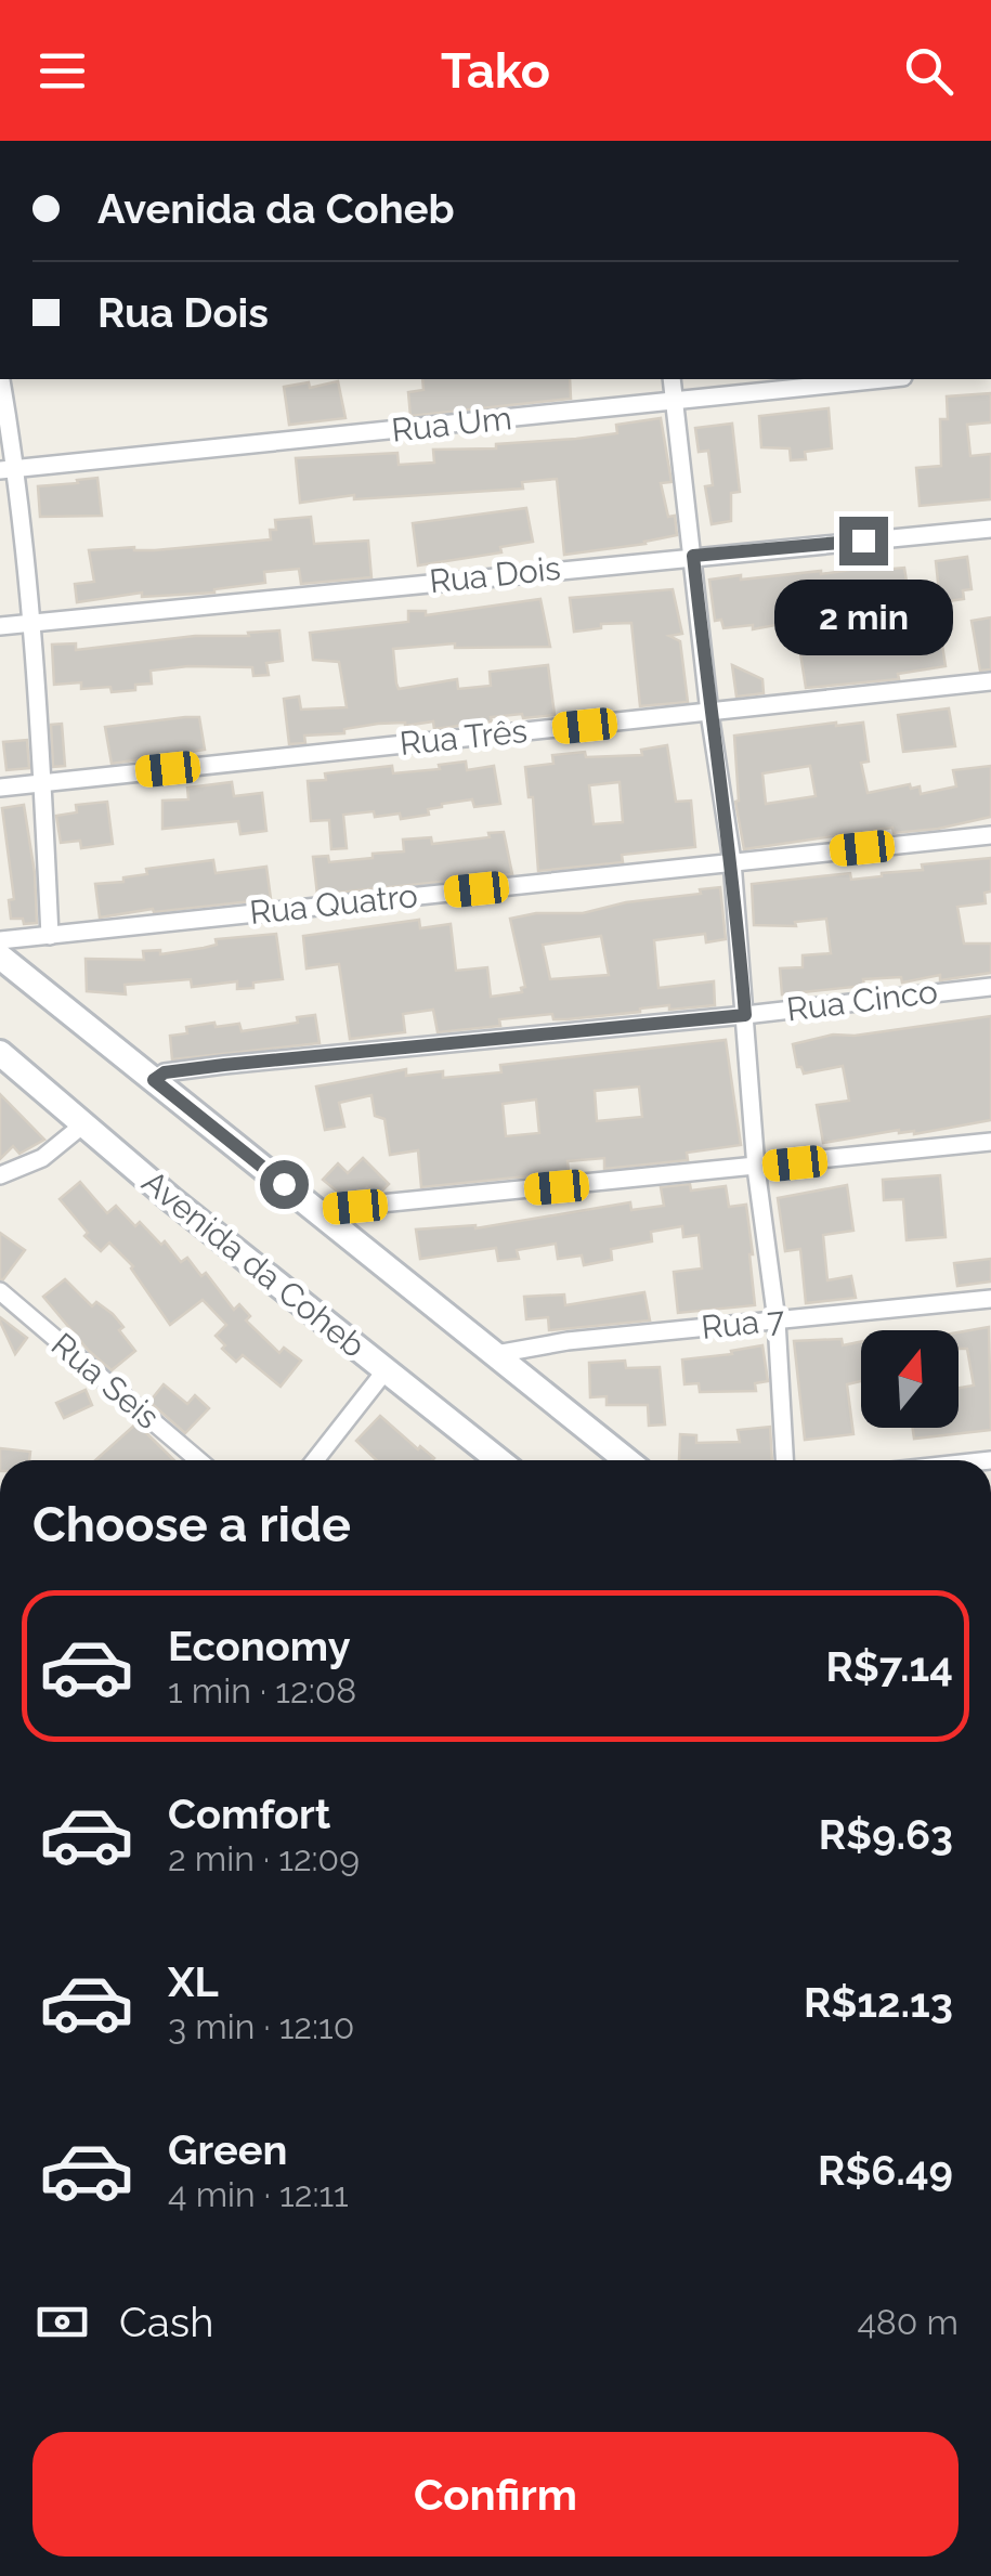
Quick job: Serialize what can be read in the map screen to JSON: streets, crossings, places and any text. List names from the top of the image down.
{
  "streets": {
    "main road": ["Avenida da Coheb"],
    "street": [
      "Rua Um",
      "Rua Dois",
      "Rua Três",
      "Rua Quatro",
      "Rua Cinco",
      "Rua 7",
      "Rua Seis"
    ]
  },
  "north": "top",
  "page": {
    "header": "Tako",
    "banner": ["Avenida da Coheb", "Rua Dois"],
    "bubble": "2 min",
    "heading": "Choose a ride",
    "list": [
      {
        "name": "Economy",
        "note": "1 min · 12:08",
        "value": "R$7.14"
      },
      {
        "name": "Comfort",
        "note": "2 min · 12:09",
        "value": "R$9.63"
      },
      {
        "name": "XL",
        "note": "3 min · 12:10",
        "value": "R$12.13"
      },
      {
        "name": "Green",
        "note": "4 min · 12:11",
        "value": "R$6.49"
      }
    ],
    "pay": ["Cash", "480 m"],
    "buttons": "Confirm"
  }
}
